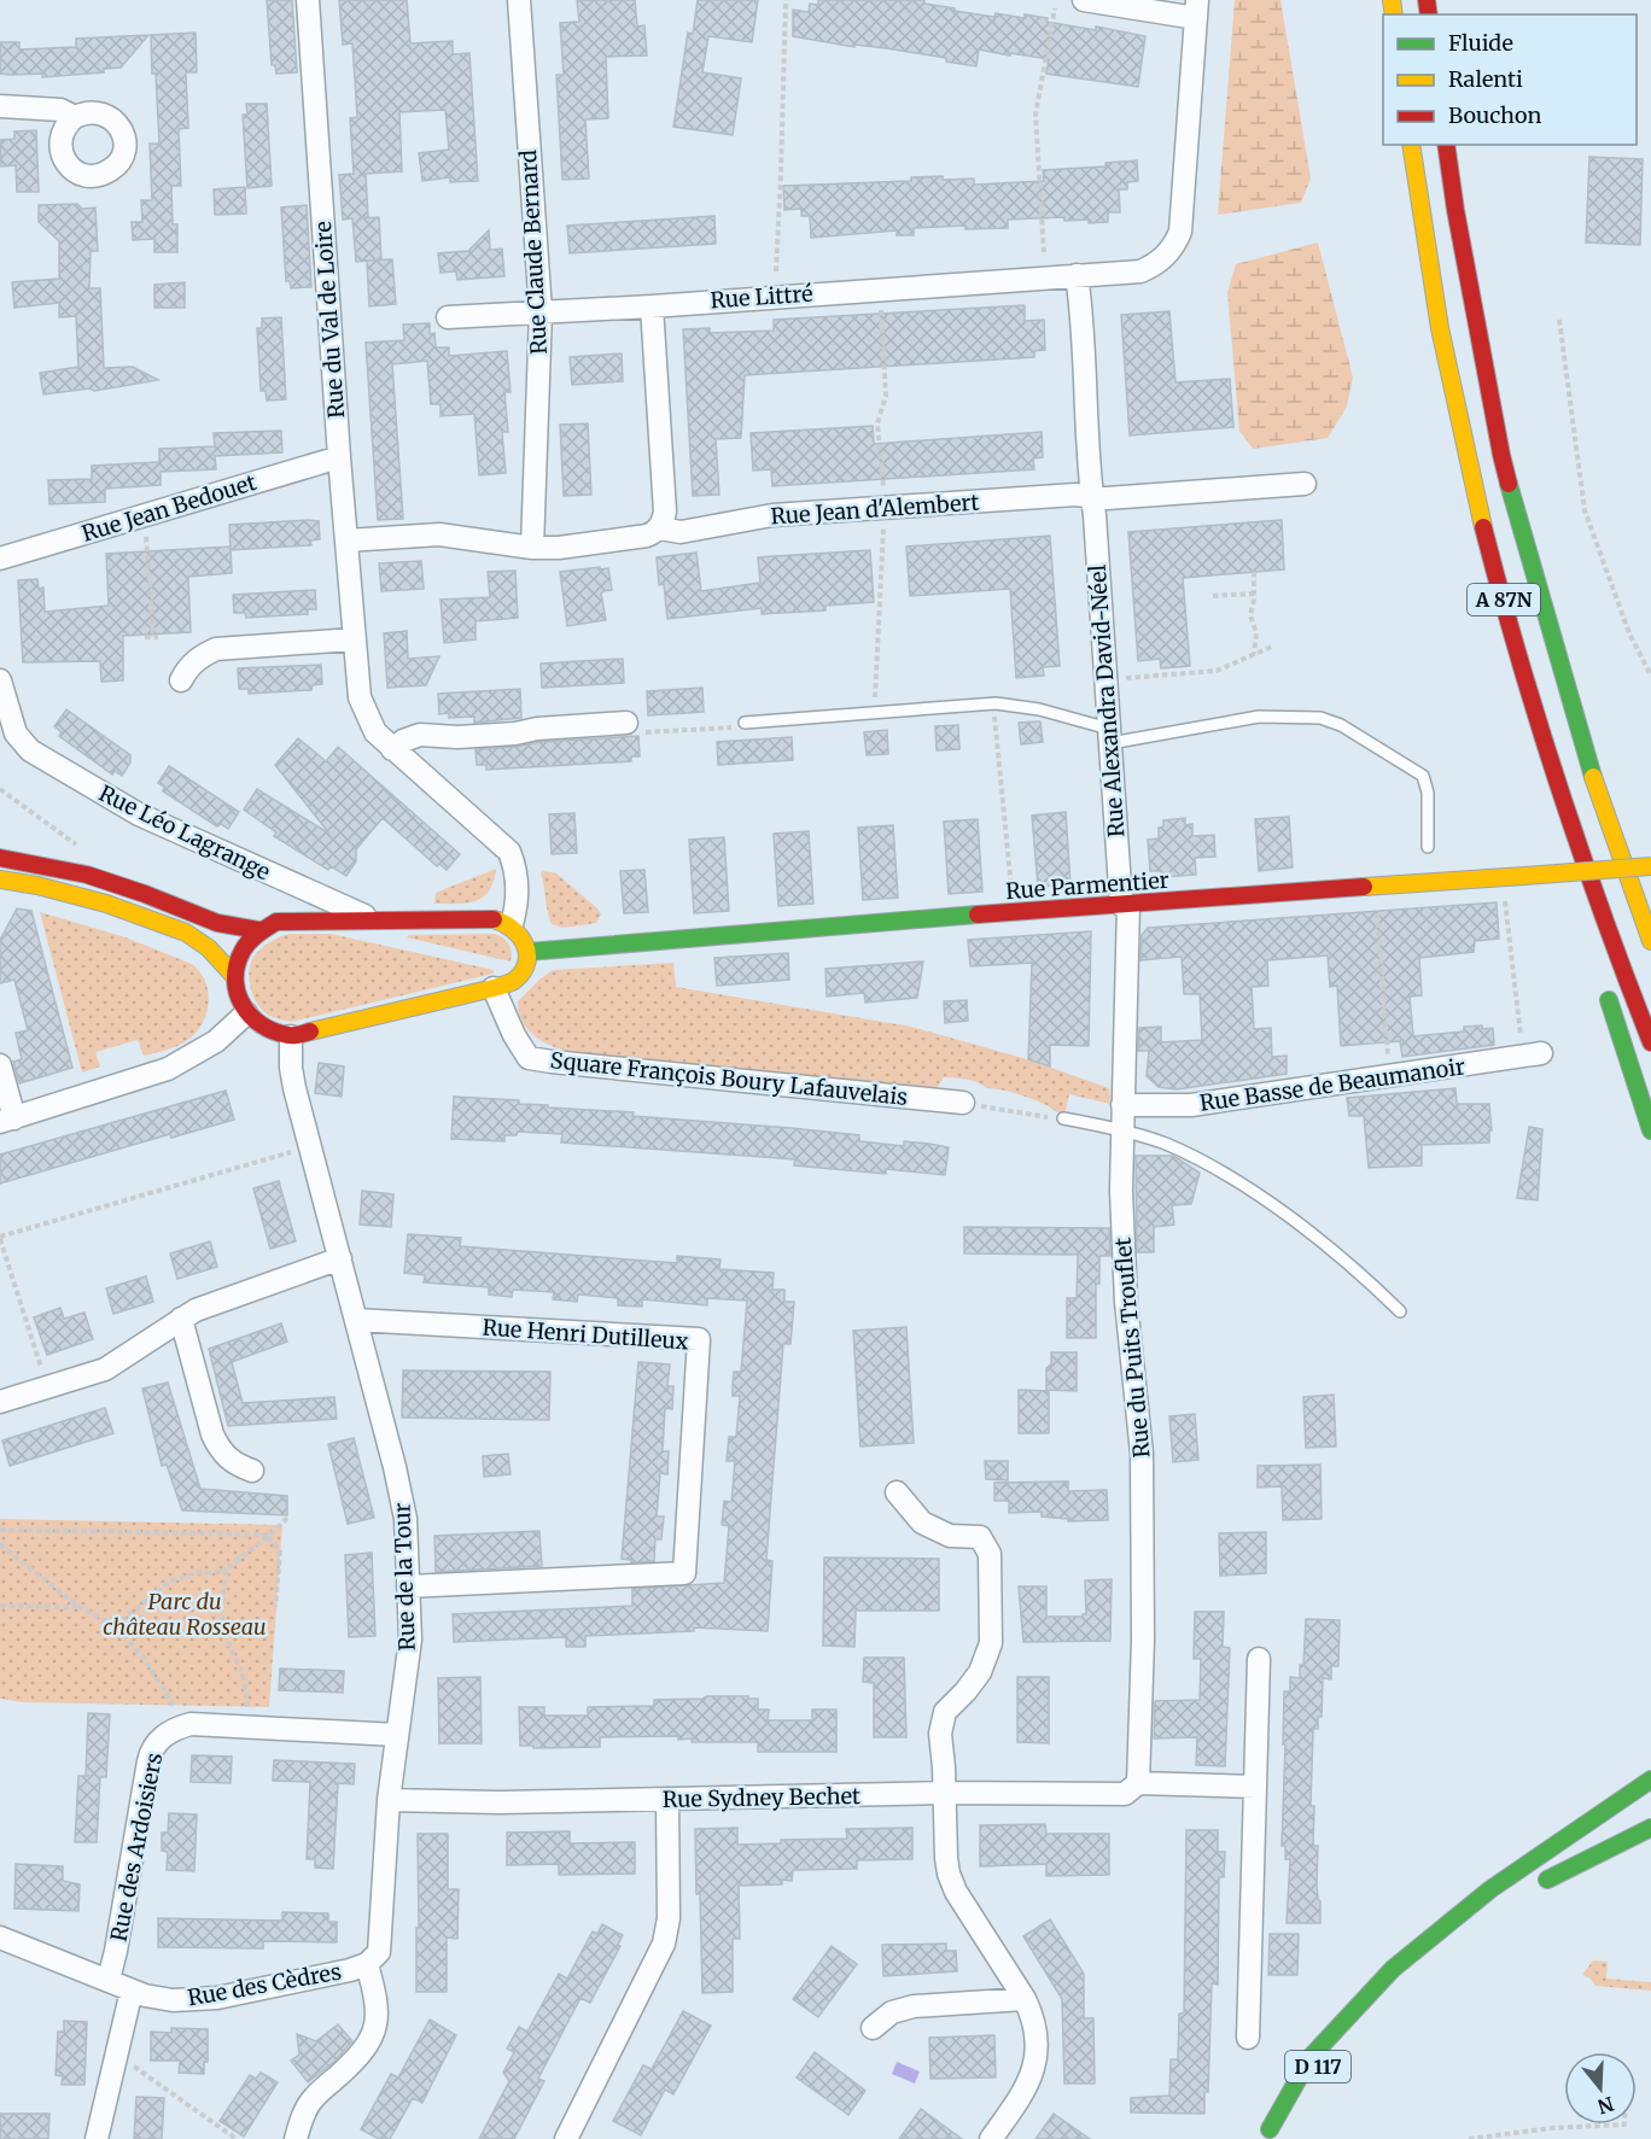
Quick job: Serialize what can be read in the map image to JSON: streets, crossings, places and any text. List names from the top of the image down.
{
  "streets": {
    "main road": ["A 87N", "Rue Parmentier", "D 117"],
    "street": [
      "Rue Claude Bernard",
      "Rue Littré",
      "Rue du Val de Loire",
      "Rue Jean Bedouet",
      "Rue Jean d'Alembert",
      "Rue Alexandra David-Néel",
      "Rue Léo Lagrange",
      "Square François Boury Lafauvelais",
      "Rue Basse de Beaumanoir",
      "Rue Henri Dutilleux",
      "Rue du Puits Trouflet",
      "Rue de la Tour",
      "Rue Sydney Bechet",
      "Rue des Ardoisiers",
      "Rue des Cèdres"
    ]
  },
  "crossings": [
    ["Rue Claude Bernard", "Rue Littré"],
    ["Rue Claude Bernard", "Rue Jean d'Alembert"],
    ["Rue Littré", "Rue Alexandra David-Néel"],
    ["Rue du Val de Loire", "Rue Jean Bedouet"],
    ["Rue du Val de Loire", "Rue Jean d'Alembert"],
    ["Rue Jean d'Alembert", "Rue Alexandra David-Néel"],
    ["Rue Alexandra David-Néel", "Rue Parmentier"],
    ["Rue Alexandra David-Néel", "Rue du Puits Trouflet"],
    ["Rue Parmentier", "Rue du Puits Trouflet"],
    ["Rue Basse de Beaumanoir", "Rue du Puits Trouflet"],
    ["Rue Henri Dutilleux", "Rue de la Tour"],
    ["Rue du Puits Trouflet", "Rue Sydney Bechet"],
    ["Rue de la Tour", "Rue Sydney Bechet"],
    ["Rue de la Tour", "Rue des Ardoisiers"],
    ["Rue de la Tour", "Rue des Cèdres"],
    ["Rue des Ardoisiers", "Rue des Cèdres"]
  ],
  "parks": ["Parc du château Rosseau"],
  "legend": ["Fluide", "Ralenti", "Bouchon"],
  "north": "bottom"
}
